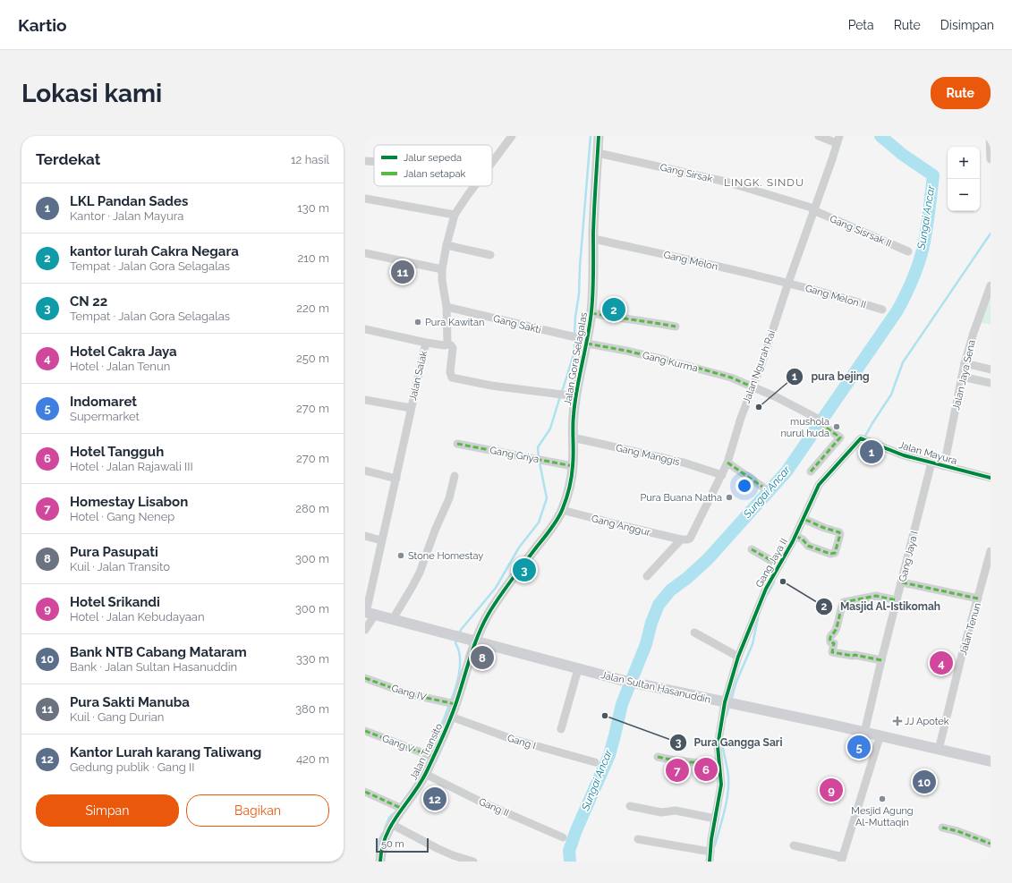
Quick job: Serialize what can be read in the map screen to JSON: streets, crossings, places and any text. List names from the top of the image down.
{
  "streets": {
    "main road": ["Jalan Sultan Hasanuddin"],
    "street": [
      "Gang Sirsak",
      "Gang Sisrsak II",
      "Gang Melon",
      "Gang Melon II",
      "Gang Sakti",
      "Jalan Gora Selagalas",
      "Gang Kurma",
      "Jalan Ngurah Rai",
      "Jalan Jaya Sena",
      "Jalan Salak",
      "Jalan Mayura",
      "Gang Griya",
      "Gang Manggis",
      "Gang Anggur",
      "Gang Jaya I",
      "Gang Jaya II",
      "Jalan Tenun",
      "Gang IV",
      "Gang I",
      "Gang V",
      "Jalan Transito",
      "Gang II"
    ]
  },
  "crossings": [
    ["Gang Sirsak", "Gang Sisrsak II"],
    ["Gang Sirsak", "Jalan Gora Selagalas"],
    ["Gang Sirsak", "Jalan Ngurah Rai"],
    ["Gang Sisrsak II", "Jalan Ngurah Rai"],
    ["Gang Melon", "Gang Melon II"],
    ["Gang Melon", "Jalan Gora Selagalas"],
    ["Gang Melon", "Jalan Ngurah Rai"],
    ["Gang Melon II", "Jalan Ngurah Rai"],
    ["Gang Sakti", "Jalan Gora Selagalas"],
    ["Gang Sakti", "Gang Kurma"],
    ["Jalan Gora Selagalas", "Gang Kurma"],
    ["Jalan Gora Selagalas", "Gang Griya"],
    ["Jalan Gora Selagalas", "Gang Manggis"],
    ["Jalan Gora Selagalas", "Gang Anggur"],
    ["Jalan Gora Selagalas", "Jalan Sultan Hasanuddin"],
    ["Jalan Gora Selagalas", "Jalan Transito"],
    ["Gang Kurma", "Jalan Ngurah Rai"],
    ["Jalan Ngurah Rai", "Gang Manggis"],
    ["Jalan Ngurah Rai", "Gang Anggur"],
    ["Jalan Jaya Sena", "Jalan Mayura"],
    ["Jalan Salak", "Jalan Sultan Hasanuddin"],
    ["Jalan Mayura", "Gang Jaya I"],
    ["Jalan Mayura", "Gang Jaya II"],
    ["Gang Jaya I", "Jalan Sultan Hasanuddin"],
    ["Gang Jaya II", "Jalan Sultan Hasanuddin"],
    ["Jalan Tenun", "Jalan Sultan Hasanuddin"],
    ["Jalan Sultan Hasanuddin", "Jalan Transito"],
    ["Gang IV", "Jalan Transito"],
    ["Gang I", "Jalan Transito"],
    ["Gang V", "Jalan Transito"],
    ["Jalan Transito", "Gang II"]
  ],
  "districts": ["LINGK. SINDU"],
  "water": ["Sungai Ancar"],
  "places": {
    "other": [
      "Pura Kawitan",
      "pura bejing",
      "mushola nurul huda",
      "Pura Buana Natha",
      "Stone Homestay",
      "Masjid Al-Istikomah",
      "Pura Gangga Sari",
      "Mesjid Agung Al-Muttaqin"
    ],
    "health": ["JJ Apotek"]
  },
  "legend": ["Jalur sepeda", "Jalan setapak"],
  "scale_bar": "50 m",
  "page": {
    "header": "Kartio",
    "nav": ["Peta", "Rute", "Disimpan"],
    "buttons": [
      "Rute",
      ["Simpan", "Bagikan"]
    ],
    "title": "Lokasi kami",
    "heading": ["Terdekat", "12 hasil"],
    "map_buttons": ["+", "−"],
    "list": [
      {
        "mark": "1",
        "name": "LKL Pandan Sades",
        "note": "Kantor · Jalan Mayura",
        "value": "130 m"
      },
      {
        "mark": "2",
        "name": "kantor lurah Cakra Negara",
        "note": "Tempat · Jalan Gora Selagalas",
        "value": "210 m"
      },
      {
        "mark": "3",
        "name": "CN 22",
        "note": "Tempat · Jalan Gora Selagalas",
        "value": "220 m"
      },
      {
        "mark": "4",
        "name": "Hotel Cakra Jaya",
        "note": "Hotel · Jalan Tenun",
        "value": "250 m"
      },
      {
        "mark": "5",
        "name": "Indomaret",
        "note": "Supermarket",
        "value": "270 m"
      },
      {
        "mark": "6",
        "name": "Hotel Tangguh",
        "note": "Hotel · Jalan Rajawali III",
        "value": "270 m"
      },
      {
        "mark": "7",
        "name": "Homestay Lisabon",
        "note": "Hotel · Gang Nenep",
        "value": "280 m"
      },
      {
        "mark": "8",
        "name": "Pura Pasupati",
        "note": "Kuil · Jalan Transito",
        "value": "300 m"
      },
      {
        "mark": "9",
        "name": "Hotel Srikandi",
        "note": "Hotel · Jalan Kebudayaan",
        "value": "300 m"
      },
      {
        "mark": "10",
        "name": "Bank NTB Cabang Mataram",
        "note": "Bank · Jalan Sultan Hasanuddin",
        "value": "330 m"
      },
      {
        "mark": "11",
        "name": "Pura Sakti Manuba",
        "note": "Kuil · Gang Durian",
        "value": "380 m"
      },
      {
        "mark": "12",
        "name": "Kantor Lurah karang Taliwang",
        "note": "Gedung publik · Gang II",
        "value": "420 m"
      }
    ],
    "pins": [
      "11",
      "2",
      "1",
      "3",
      "8",
      "4",
      "5",
      "6",
      "7",
      "10",
      "9",
      "12"
    ],
    "scale": "50 m"
  }
}
